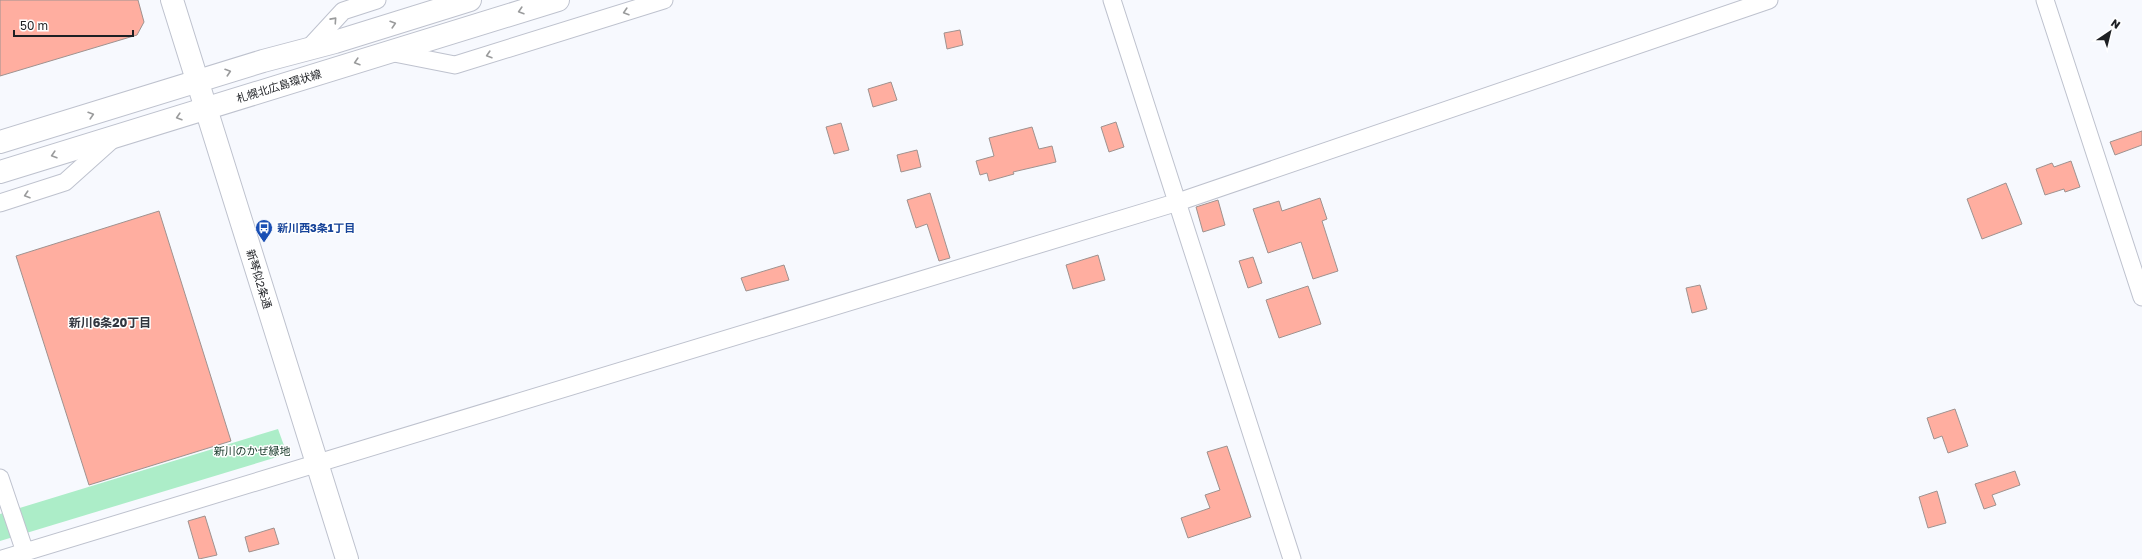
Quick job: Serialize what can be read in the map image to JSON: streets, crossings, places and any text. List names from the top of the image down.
{
  "streets": {
    "main road": ["札幌北広島環状線", "新琴似2条通"]
  },
  "crossings": [
    ["札幌北広島環状線", "新琴似2条通"]
  ],
  "districts": ["新川6条20丁目"],
  "parks": ["新川のかぜ緑地"],
  "places": {
    "bus stop": ["新川西3条1丁目"]
  },
  "scale_bar": "50 m",
  "north": "top right"
}
